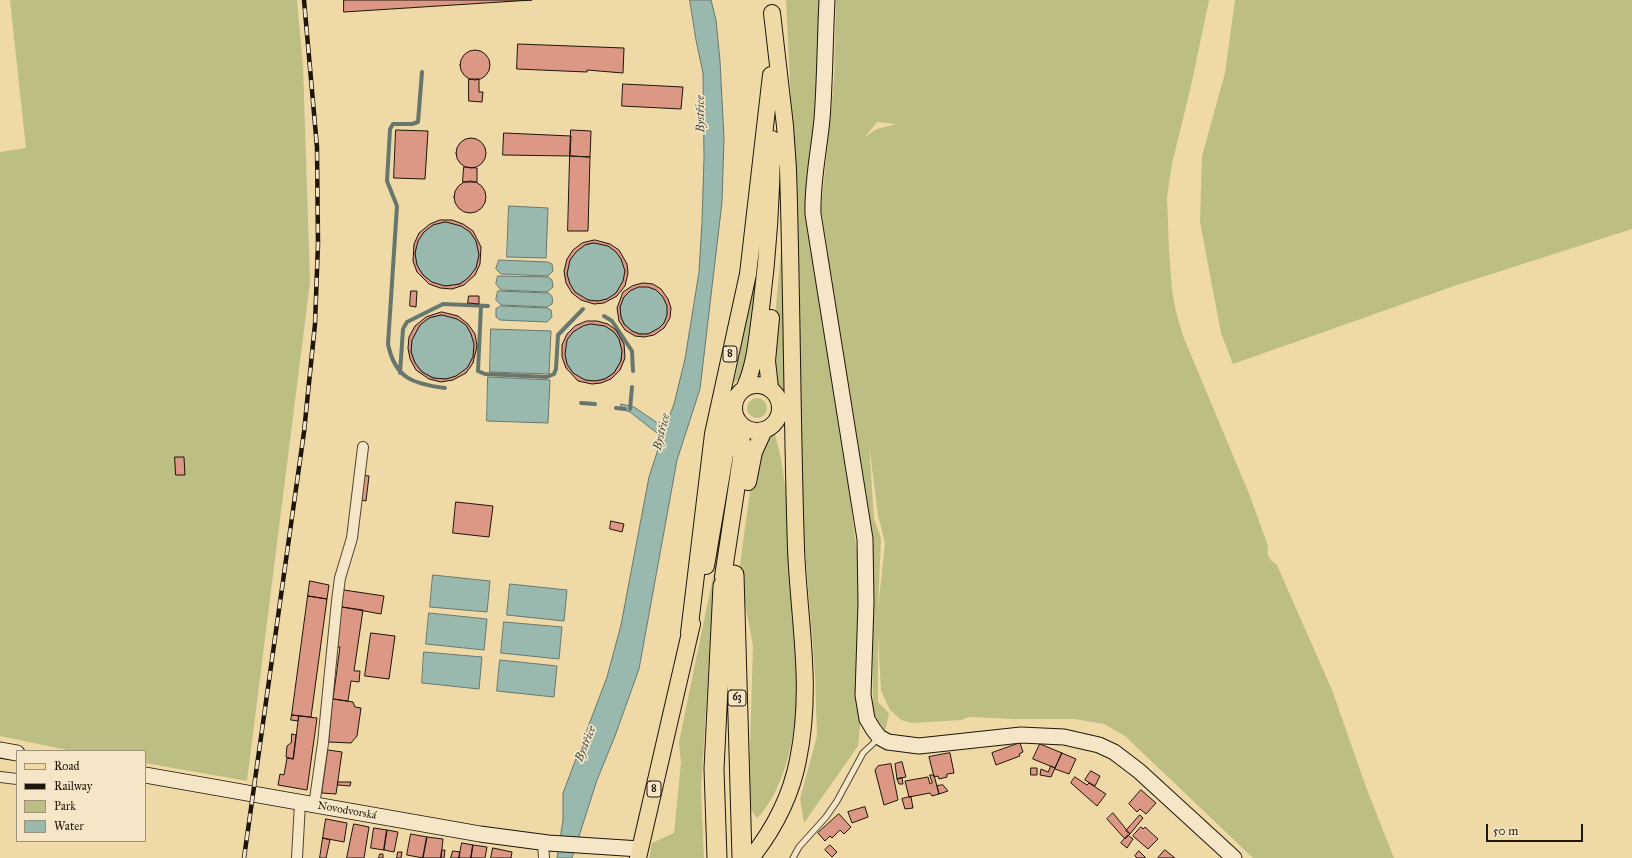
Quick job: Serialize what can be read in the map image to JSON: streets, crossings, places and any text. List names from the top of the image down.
{
  "streets": {
    "highway": ["63"],
    "main road": ["8"],
    "street": ["Novodvorská"]
  },
  "crossings": [
    ["8", "Novodvorská"]
  ],
  "water": ["Bystřice"],
  "legend": [
    "Road",
    "Railway",
    "Park",
    "Water"
  ],
  "scale_bar": "50 m"
}
